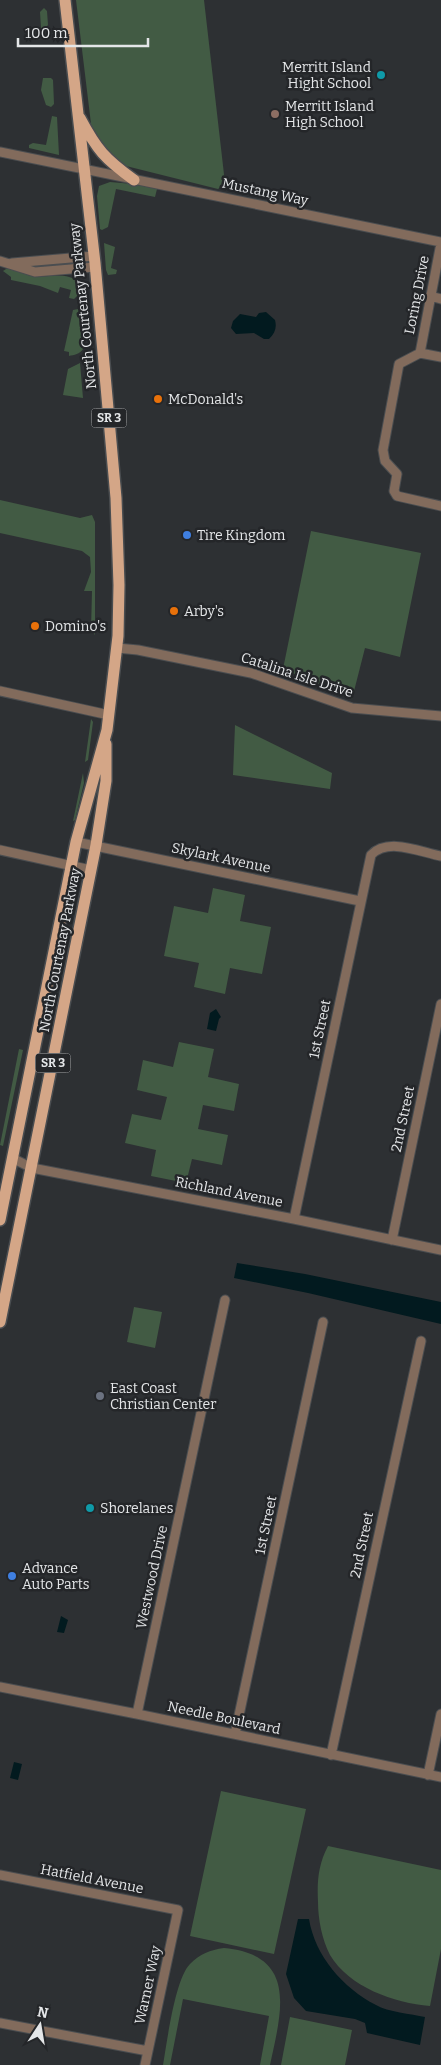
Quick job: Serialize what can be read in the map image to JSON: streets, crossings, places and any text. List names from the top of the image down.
{
  "streets": {
    "main road": ["North Courtenay Parkway", "SR 3"],
    "street": [
      "Mustang Way",
      "Loring Drive",
      "Catalina Isle Drive",
      "Skylark Avenue",
      "1st Street",
      "2nd Street",
      "Richland Avenue",
      "Westwood Drive",
      "Needle Boulevard",
      "Hatfield Avenue",
      "Warner Way"
    ]
  },
  "crossings": [
    ["Mustang Way", "Loring Drive"],
    ["Mustang Way", "North Courtenay Parkway"],
    ["North Courtenay Parkway", "Catalina Isle Drive"],
    ["North Courtenay Parkway", "Skylark Avenue"],
    ["North Courtenay Parkway", "Richland Avenue"],
    ["Skylark Avenue", "1st Street"],
    ["1st Street", "Richland Avenue"],
    ["1st Street", "Needle Boulevard"],
    ["2nd Street", "Richland Avenue"],
    ["2nd Street", "Needle Boulevard"],
    ["Westwood Drive", "Needle Boulevard"],
    ["Hatfield Avenue", "Warner Way"]
  ],
  "places": [
    "Merritt Island Hight School",
    "Merritt Island High School",
    "McDonald's",
    "Tire Kingdom",
    "Arby's",
    "Domino's",
    "East Coast Christian Center",
    "Shorelanes",
    "Advance Auto Parts"
  ],
  "scale_bar": "100 m",
  "north": "top"
}
